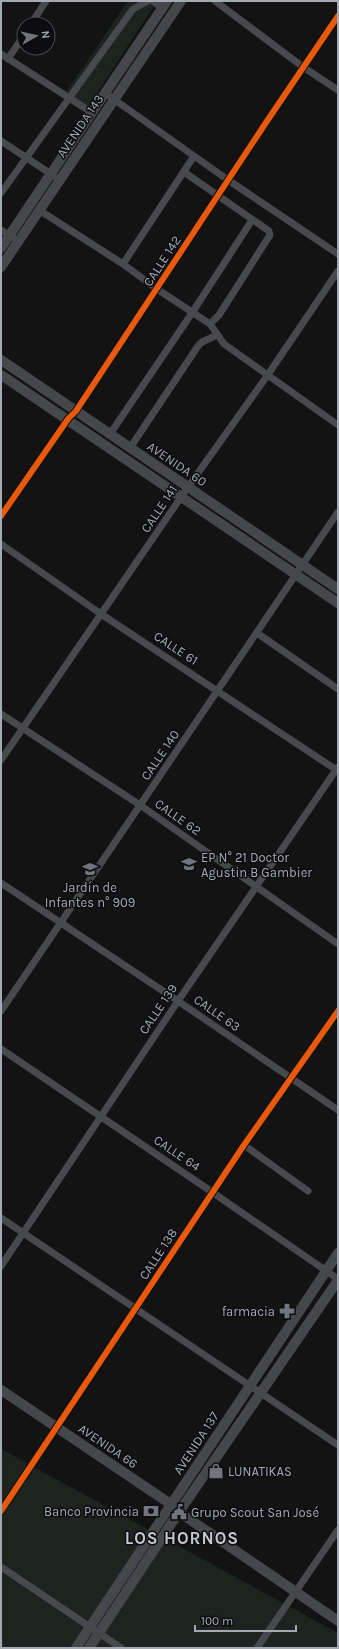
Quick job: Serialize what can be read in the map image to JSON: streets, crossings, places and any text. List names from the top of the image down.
{
  "streets": {
    "main road": [
      "AVENIDA 143",
      "AVENIDA 60",
      "AVENIDA 137",
      "AVENIDA 66"
    ],
    "street": [
      "CALLE 142",
      "CALLE 141",
      "CALLE 61",
      "CALLE 140",
      "CALLE 62",
      "CALLE 139",
      "CALLE 63",
      "CALLE 64",
      "CALLE 138"
    ]
  },
  "crossings": [
    ["CALLE 142", "AVENIDA 60"],
    ["AVENIDA 60", "CALLE 141"],
    ["AVENIDA 60", "CALLE 140"],
    ["CALLE 141", "CALLE 61"],
    ["CALLE 141", "CALLE 62"],
    ["CALLE 61", "CALLE 140"],
    ["CALLE 61", "CALLE 139"],
    ["CALLE 140", "CALLE 62"],
    ["CALLE 140", "CALLE 63"],
    ["CALLE 62", "CALLE 139"],
    ["CALLE 139", "CALLE 63"],
    ["CALLE 139", "CALLE 64"],
    ["CALLE 63", "CALLE 138"],
    ["CALLE 64", "CALLE 138"],
    ["CALLE 64", "AVENIDA 137"],
    ["CALLE 138", "AVENIDA 66"],
    ["AVENIDA 137", "AVENIDA 66"]
  ],
  "districts": ["LOS HORNOS"],
  "places": {
    "school or university": ["EP N° 21 Doctor Agustin B Gambier", "Jardín de Infantes n° 909"],
    "pharmacy": ["farmacia"],
    "shop": ["LUNATIKAS"],
    "bank": ["Banco Provincia"],
    "public building": ["Grupo Scout San José"]
  },
  "scale_bar": "100 m",
  "north": "right"
}
